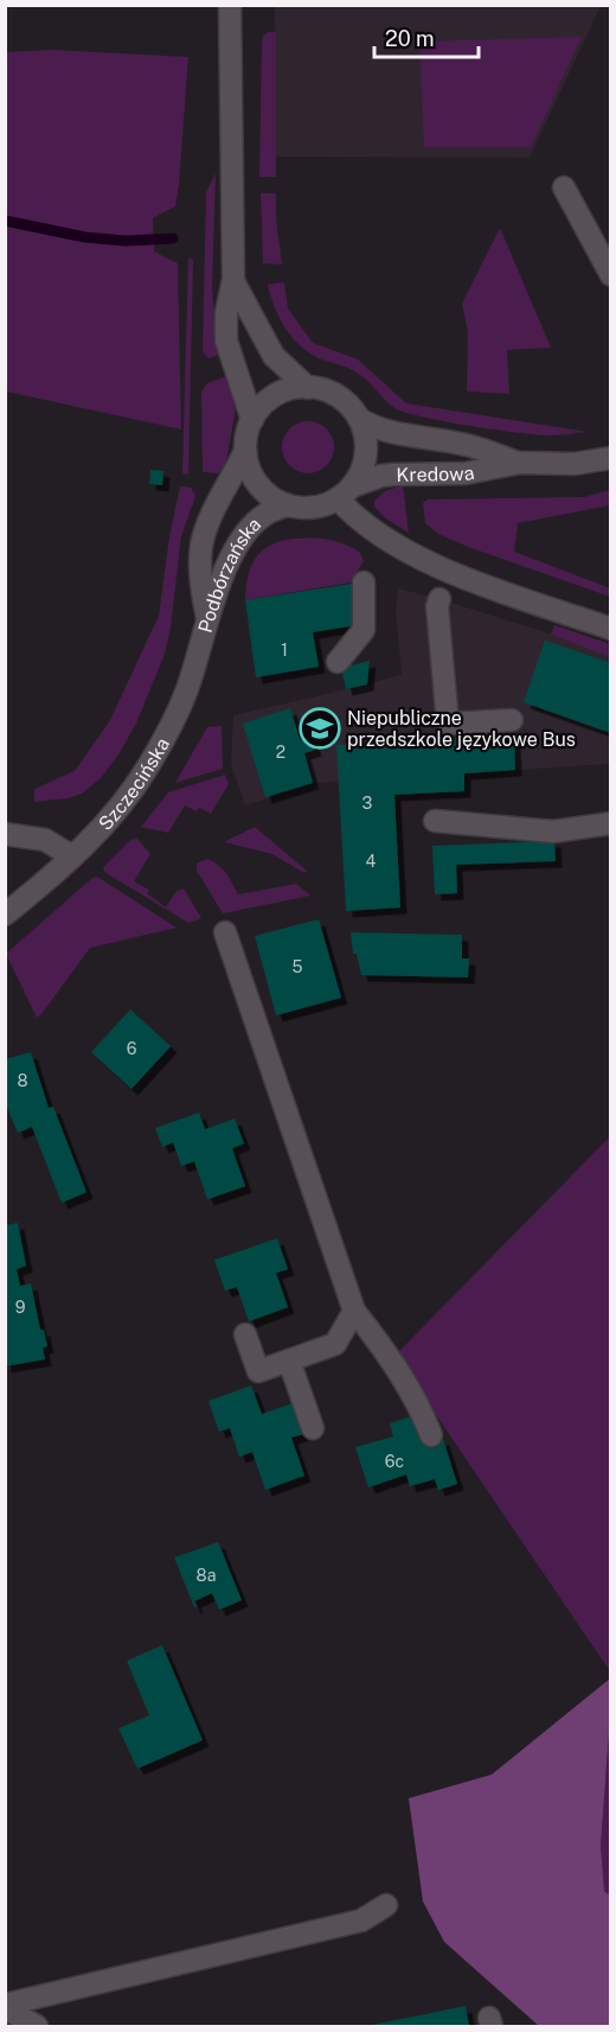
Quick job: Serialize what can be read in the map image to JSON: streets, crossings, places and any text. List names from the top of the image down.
{
  "streets": {
    "street": ["Kredowa", "Podbórzańska", "Szczecińska"]
  },
  "crossings": [
    ["Kredowa", "Podbórzańska"],
    ["Podbórzańska", "Szczecińska"]
  ],
  "places": {
    "school or university": ["Niepubliczne przedszkole językowe Bus"]
  },
  "house_numbers": [
    "1",
    "2",
    "3",
    "4",
    "5",
    "6",
    "8",
    "9",
    "6c",
    "8a"
  ],
  "scale_bar": "20 m"
}
